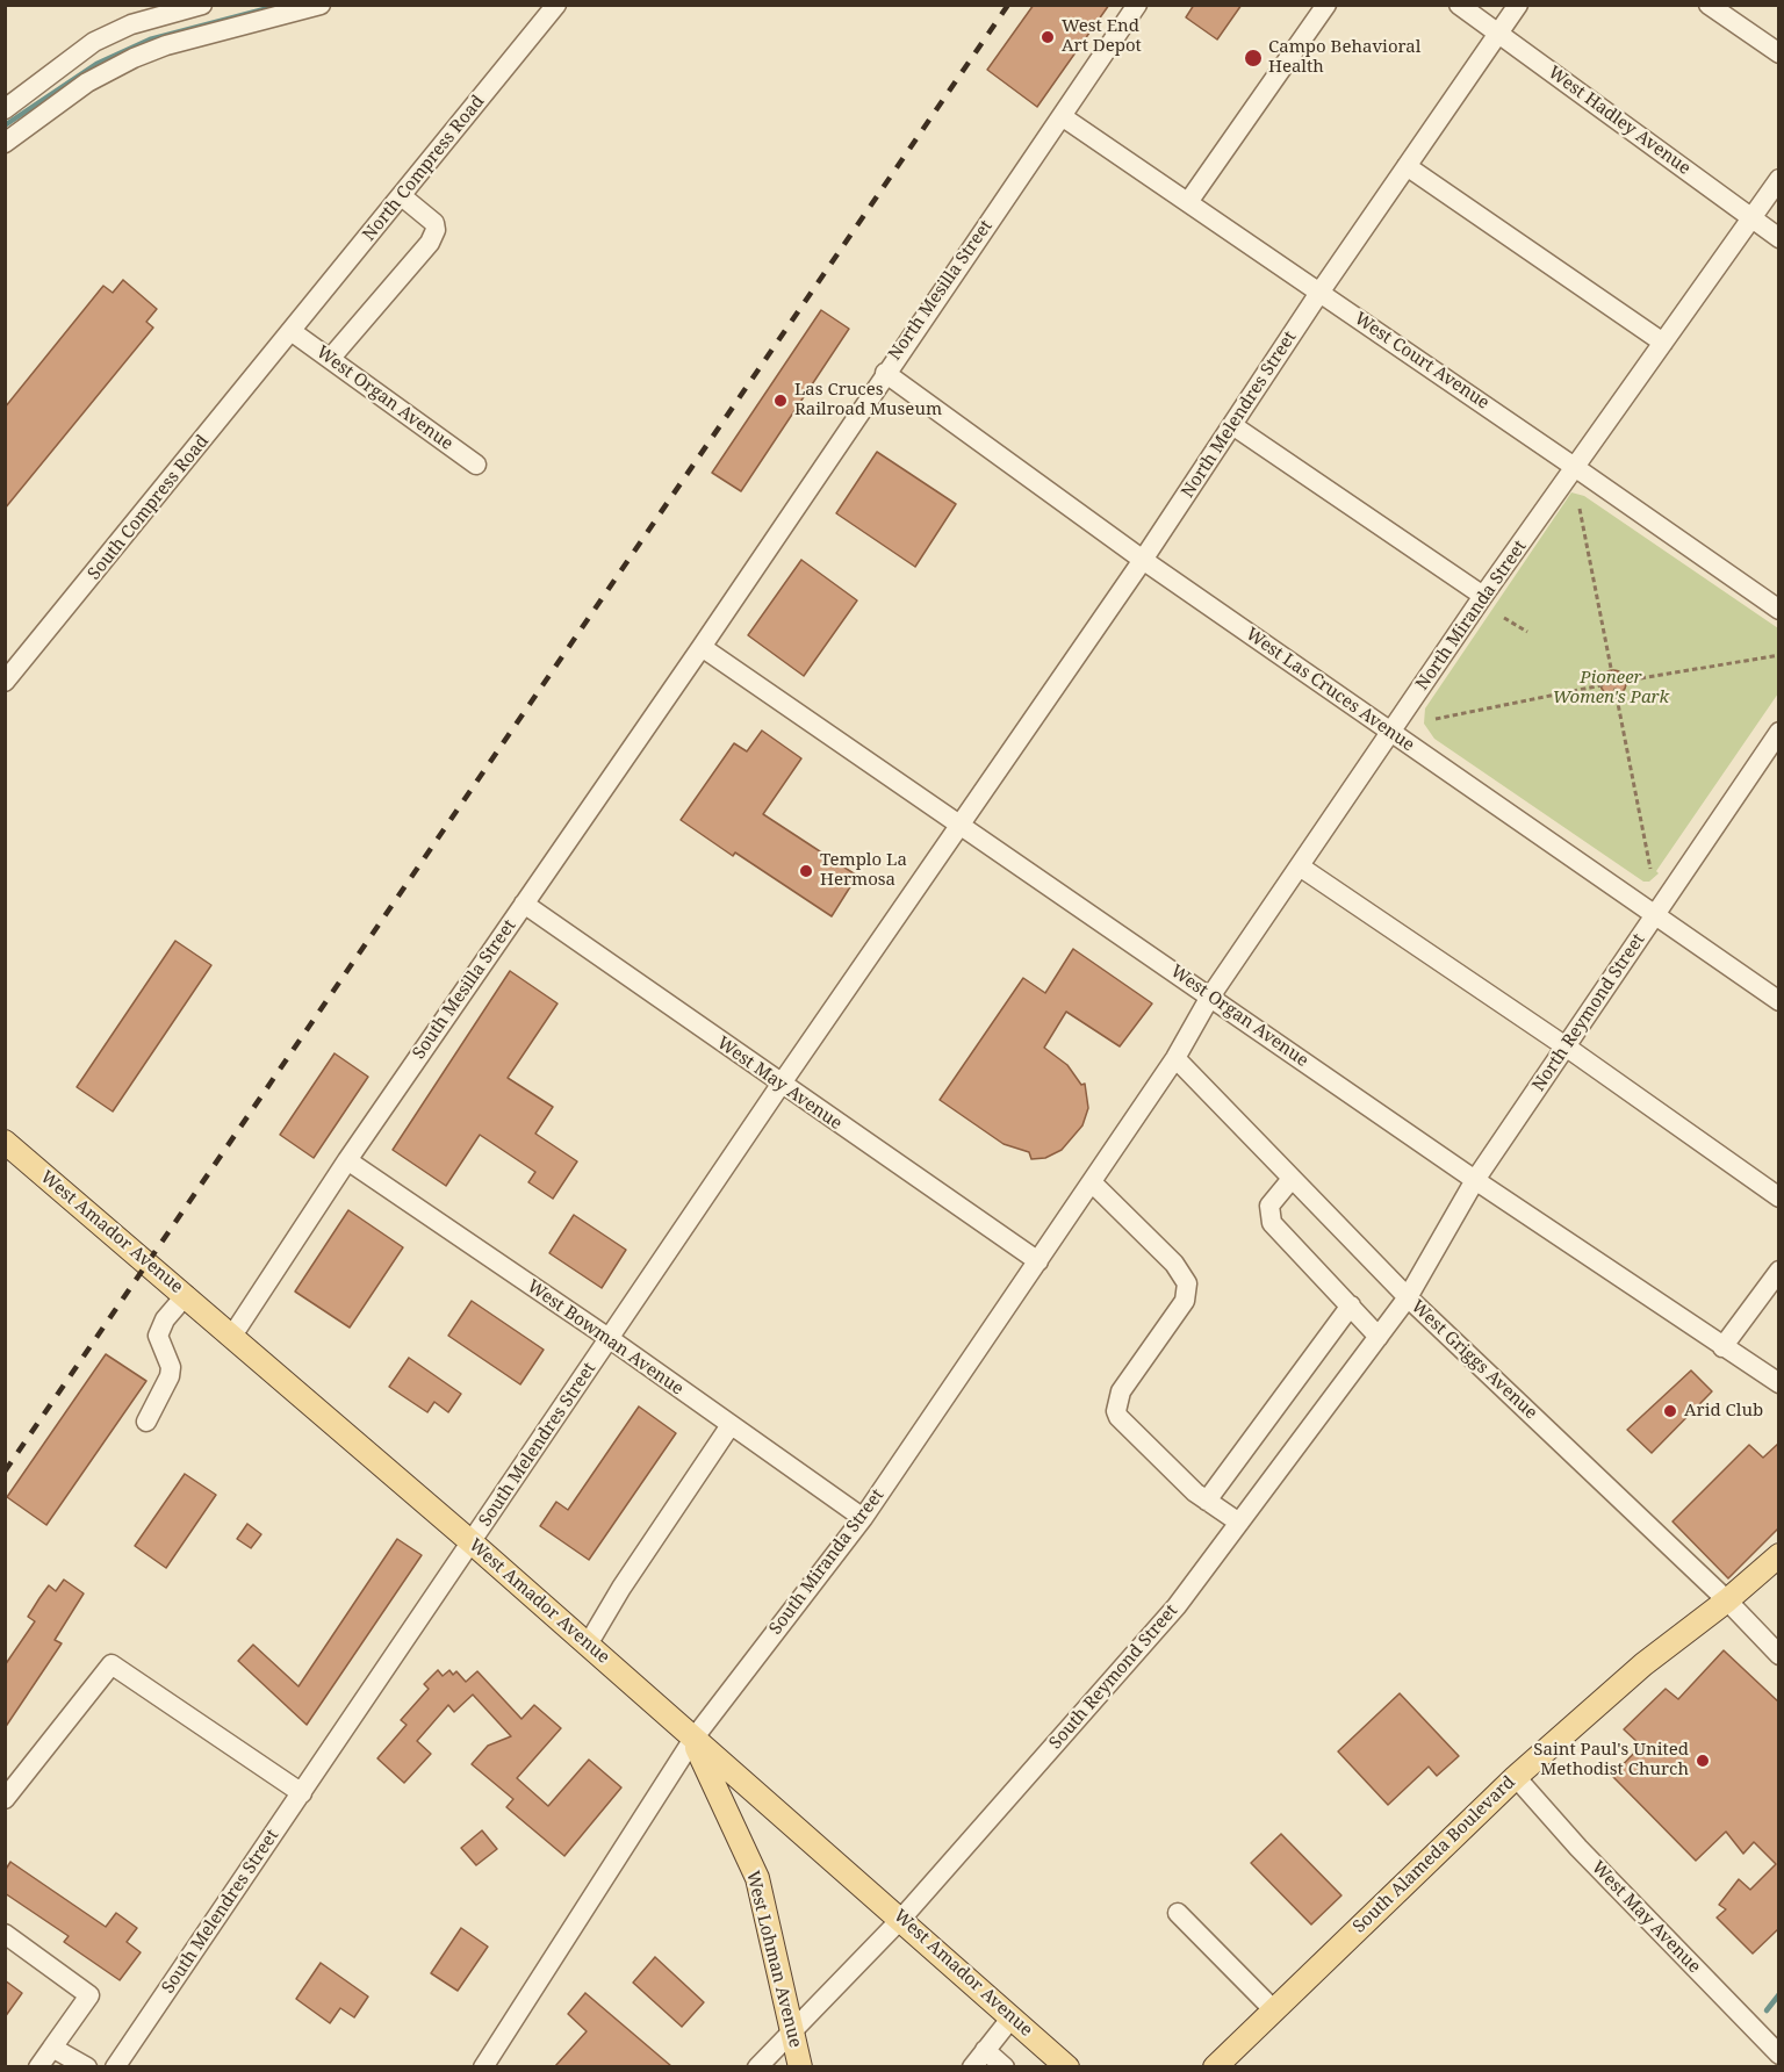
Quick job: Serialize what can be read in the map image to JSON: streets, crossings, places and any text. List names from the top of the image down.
{
  "streets": {
    "main road": ["West Amador Avenue", "South Alameda Boulevard", "West Lohman Avenue"],
    "street": [
      "West Hadley Avenue",
      "North Compress Road",
      "North Mesilla Street",
      "West Court Avenue",
      "West Organ Avenue",
      "North Melendres Street",
      "South Compress Road",
      "North Miranda Street",
      "West Las Cruces Avenue",
      "South Mesilla Street",
      "North Reymond Street",
      "West May Avenue",
      "West Bowman Avenue",
      "West Griggs Avenue",
      "South Melendres Street",
      "South Miranda Street",
      "South Reymond Street"
    ]
  },
  "crossings": [
    ["West Hadley Avenue", "North Melendres Street"],
    ["West Hadley Avenue", "North Miranda Street"],
    ["North Compress Road", "West Organ Avenue"],
    ["North Compress Road", "South Compress Road"],
    ["North Mesilla Street", "West Court Avenue"],
    ["North Mesilla Street", "West Organ Avenue"],
    ["North Mesilla Street", "West Las Cruces Avenue"],
    ["North Mesilla Street", "South Mesilla Street"],
    ["West Court Avenue", "North Melendres Street"],
    ["West Court Avenue", "North Miranda Street"],
    ["West Organ Avenue", "North Melendres Street"],
    ["West Organ Avenue", "South Compress Road"],
    ["West Organ Avenue", "North Miranda Street"],
    ["West Organ Avenue", "South Mesilla Street"],
    ["West Organ Avenue", "North Reymond Street"],
    ["West Organ Avenue", "South Melendres Street"],
    ["North Melendres Street", "West Las Cruces Avenue"],
    ["North Melendres Street", "South Melendres Street"],
    ["North Miranda Street", "West Las Cruces Avenue"],
    ["North Miranda Street", "West Griggs Avenue"],
    ["North Miranda Street", "South Miranda Street"],
    ["West Las Cruces Avenue", "North Reymond Street"],
    ["South Mesilla Street", "West May Avenue"],
    ["South Mesilla Street", "West Amador Avenue"],
    ["South Mesilla Street", "West Bowman Avenue"],
    ["North Reymond Street", "West Griggs Avenue"],
    ["North Reymond Street", "South Reymond Street"],
    ["West May Avenue", "South Melendres Street"],
    ["West May Avenue", "South Miranda Street"],
    ["West May Avenue", "South Alameda Boulevard"],
    ["West Amador Avenue", "South Melendres Street"],
    ["West Amador Avenue", "South Miranda Street"],
    ["West Amador Avenue", "South Reymond Street"],
    ["West Amador Avenue", "West Lohman Avenue"],
    ["West Bowman Avenue", "South Melendres Street"],
    ["West Bowman Avenue", "South Miranda Street"],
    ["West Griggs Avenue", "South Miranda Street"],
    ["West Griggs Avenue", "South Reymond Street"],
    ["West Griggs Avenue", "South Alameda Boulevard"],
    ["South Miranda Street", "West Lohman Avenue"],
    ["South Reymond Street", "West Lohman Avenue"]
  ],
  "parks": ["Pioneer Women's Park"],
  "places": [
    "West End Art Depot",
    "Campo Behavioral Health",
    "Las Cruces Railroad Museum",
    "Templo La Hermosa",
    "Arid Club",
    "Saint Paul's United Methodist Church"
  ]
}
